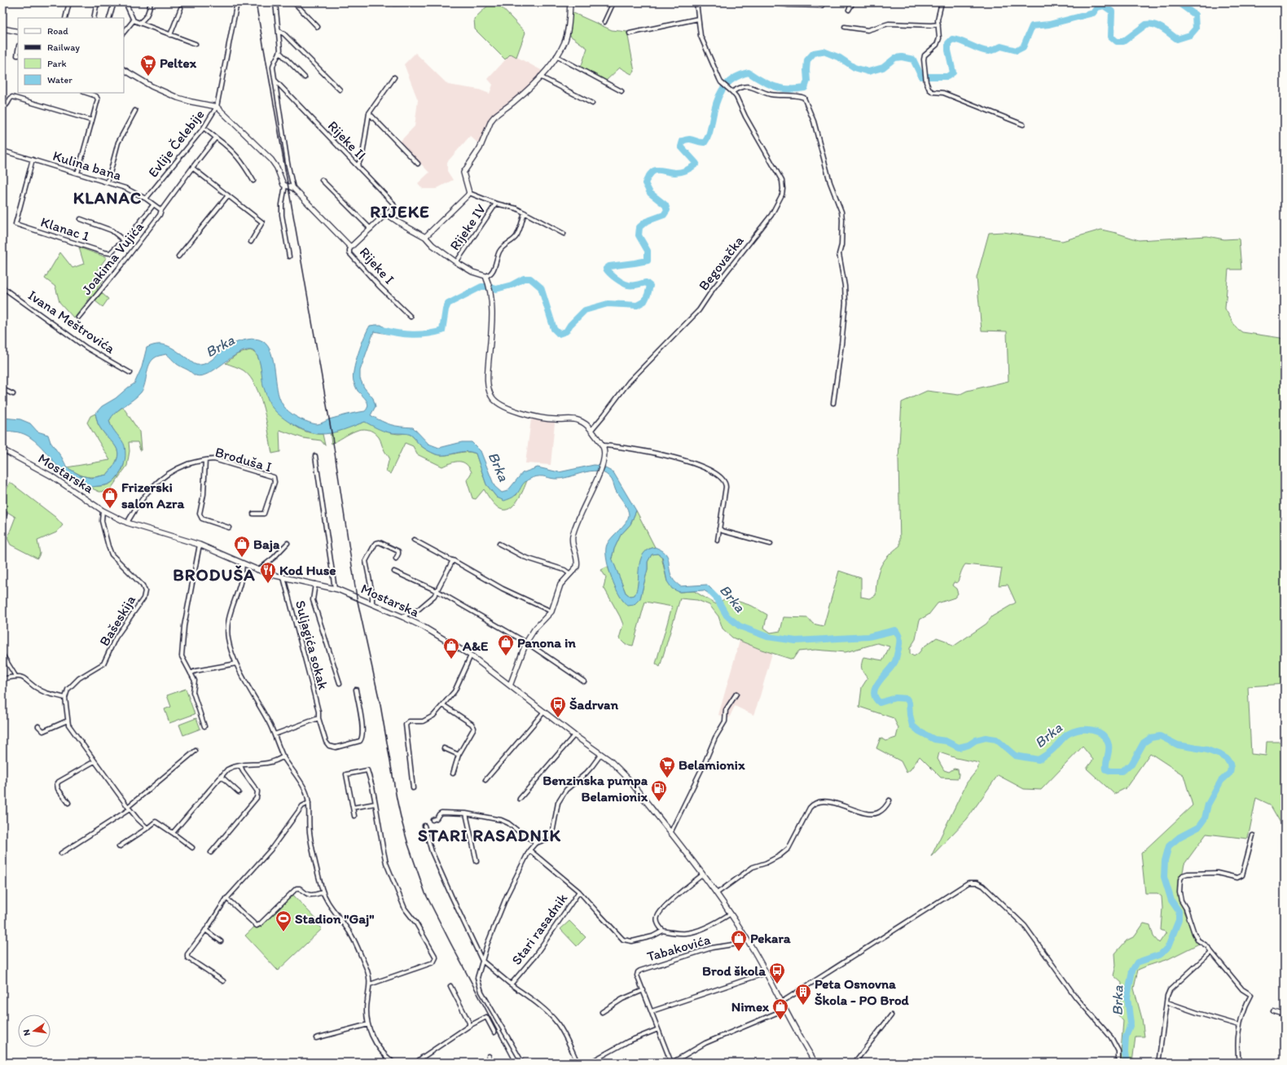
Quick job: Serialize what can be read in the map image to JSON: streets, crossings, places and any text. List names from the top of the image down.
{
  "streets": {
    "street": [
      "Rijeke II",
      "Evlije Čelebije",
      "Kulina bana",
      "Rijeke IV",
      "Klanac 1",
      "Joakima Vujića",
      "Begovačka",
      "Rijeke I",
      "Ivana Meštrovića",
      "Broduša I",
      "Mostarska",
      "Bašeskija",
      "Suljagića sokak",
      "Stari rasadnik",
      "Tabakovića"
    ]
  },
  "crossings": [
    ["Rijeke II", "Rijeke I"],
    ["Evlije Čelebije", "Kulina bana"],
    ["Kulina bana", "Klanac 1"],
    ["Kulina bana", "Joakima Vujića"],
    ["Broduša I", "Mostarska"],
    ["Mostarska", "Bašeskija"],
    ["Mostarska", "Suljagića sokak"],
    ["Mostarska", "Tabakovića"]
  ],
  "districts": [
    "KLANAC",
    "RIJEKE",
    "BRODUŠA",
    "STARI RASADNIK"
  ],
  "water": ["Brka"],
  "places": {
    "supermarket": ["Peltex", "Belamionix"],
    "shop": [
      "Frizerski salon Azra",
      "Baja",
      "Panona in",
      "A&E",
      "Pekara",
      "Nimex"
    ],
    "restaurant": ["Kod Huse"],
    "bus stop": ["Šadrvan", "Brod škola"],
    "fuel station": ["Benzinska pumpa Belamionix"],
    "sports": ["Stadion \"Gaj\""],
    "building": ["Peta Osnovna Škola - PO Brod"]
  },
  "legend": [
    "Road",
    "Railway",
    "Park",
    "Water"
  ],
  "north": "left"
}
